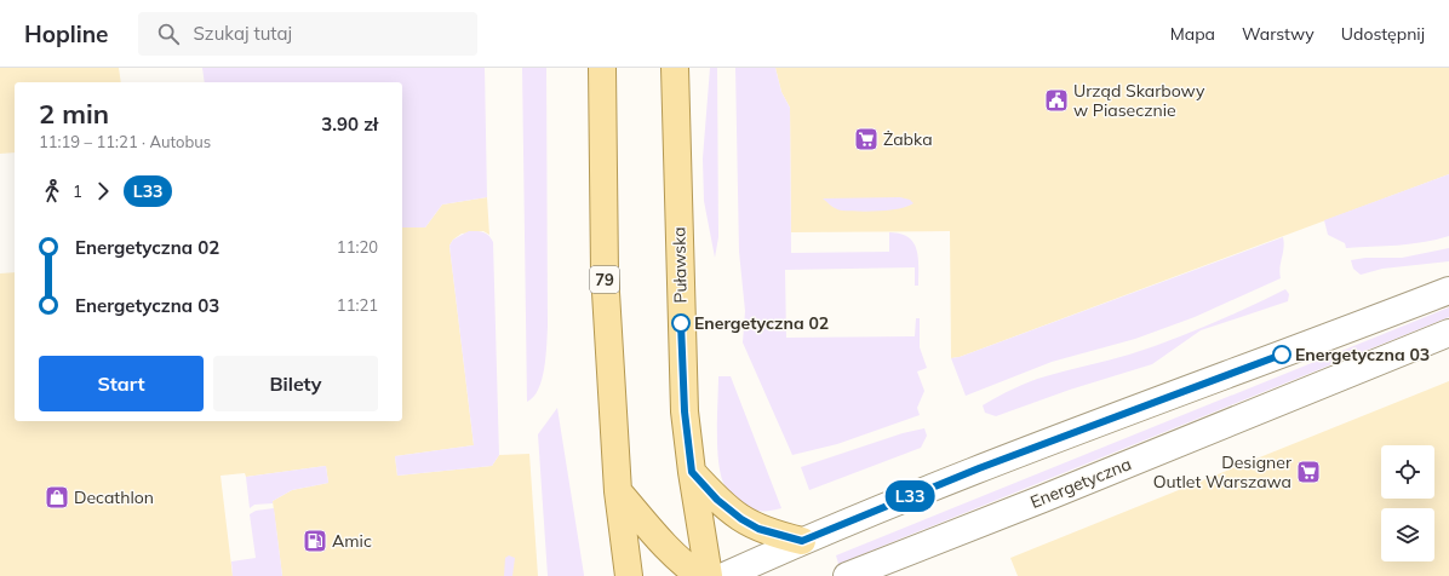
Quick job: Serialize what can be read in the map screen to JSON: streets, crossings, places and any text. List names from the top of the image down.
{
  "streets": {
    "main road": ["Puławska", "79"],
    "street": ["Energetyczna"]
  },
  "places": {
    "public building": ["Urząd Skarbowy w Piasecznie"],
    "supermarket": ["Żabka", "Designer Outlet Warszawa"],
    "other": ["Energetyczna 02", "Energetyczna 03"],
    "shop": ["Decathlon"],
    "fuel station": ["Amic"]
  },
  "lines": ["bus line L33"],
  "page": {
    "header": "Hopline",
    "search": "Szukaj tutaj",
    "nav": ["Mapa", "Warstwy", "Udostępnij"],
    "on_map": "L33",
    "heading": ["2 min", "11:19 – 11:21 · Autobus", "3.90 zł"],
    "legs": ["1", "L33"],
    "list": [
      {
        "name": "Energetyczna 02",
        "value": "11:20"
      },
      {
        "name": "Energetyczna 03",
        "value": "11:21"
      }
    ],
    "buttons": ["Start", "Bilety"]
  }
}
